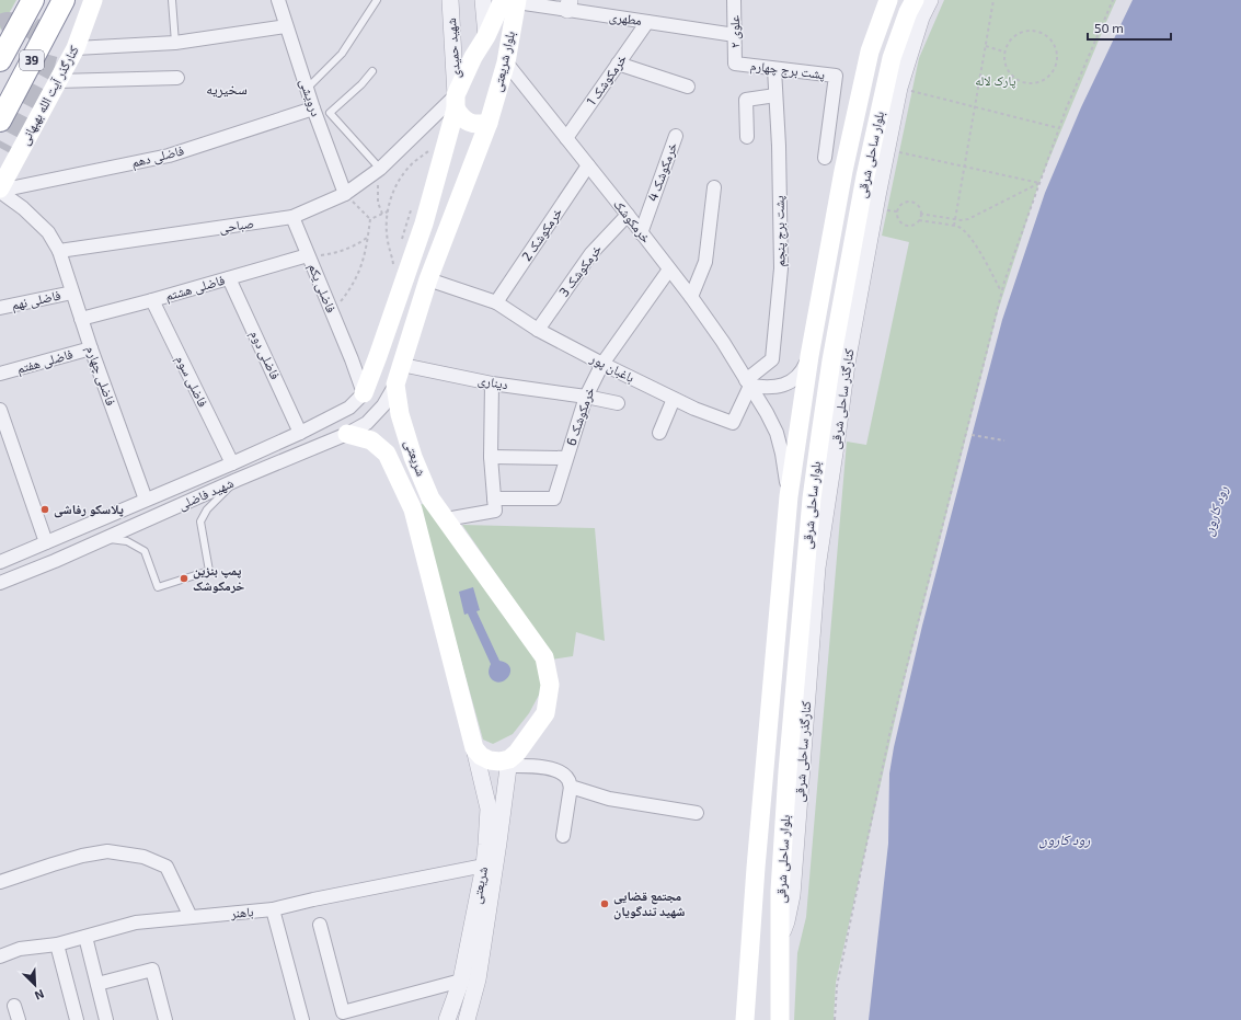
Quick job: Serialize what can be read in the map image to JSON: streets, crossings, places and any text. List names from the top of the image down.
{
  "streets": {
    "highway": ["39"],
    "main road": [
      "بلوار شریعتی",
      "کنارگذر آیت الله بهبهانی",
      "بلوار ساحلی شرقی",
      "شریعتی"
    ],
    "street": [
      "مطهری",
      "علوی ۲",
      "شهید حمیدی",
      "پشت برج چهارم",
      "خرمکوشک 1",
      "درویشی",
      "فاضلی دهم",
      "خرمکوشک 4",
      "خرمکوشک",
      "صباحی",
      "پشت برج پنجم",
      "خرمکوشک 2",
      "خرمکوشک 3",
      "فاضلی هشتم",
      "فاضلی یکم",
      "فاضلی نهم",
      "فاضلی دوم",
      "فاضلی هفتم",
      "باغبان پور",
      "فاضلی چهارم",
      "فاضلی سوم",
      "دیناری",
      "کنارگذر ساحلی شرقی",
      "خرمکوشک 6",
      "شهید فاضلی",
      "باهنر"
    ]
  },
  "crossings": [
    ["مطهری", "علوی ۲"],
    ["مطهری", "بلوار شریعتی"],
    ["مطهری", "خرمکوشک 1"],
    ["علوی ۲", "پشت برج چهارم"],
    ["شهید حمیدی", "بلوار شریعتی"],
    ["شهید حمیدی", "صباحی"],
    ["بلوار شریعتی", "خرمکوشک"],
    ["بلوار شریعتی", "صباحی"],
    ["بلوار شریعتی", "شریعتی"],
    ["پشت برج چهارم", "پشت برج پنجم"],
    ["خرمکوشک 1", "خرمکوشک"],
    ["کنارگذر آیت الله بهبهانی", "فاضلی دهم"],
    ["درویشی", "فاضلی دهم"],
    ["درویشی", "صباحی"],
    ["بلوار ساحلی شرقی", "خرمکوشک"],
    ["بلوار ساحلی شرقی", "کنارگذر ساحلی شرقی"],
    ["خرمکوشک 4", "خرمکوشک"],
    ["خرمکوشک", "پشت برج پنجم"],
    ["خرمکوشک", "خرمکوشک 2"],
    ["خرمکوشک", "خرمکوشک 3"],
    ["خرمکوشک", "باغبان پور"],
    ["خرمکوشک", "خرمکوشک 6"],
    ["صباحی", "فاضلی یکم"],
    ["صباحی", "فاضلی چهارم"],
    ["پشت برج پنجم", "باغبان پور"],
    ["خرمکوشک 2", "باغبان پور"],
    ["خرمکوشک 3", "باغبان پور"],
    ["فاضلی هشتم", "فاضلی یکم"],
    ["فاضلی هشتم", "فاضلی دوم"],
    ["فاضلی هشتم", "فاضلی چهارم"],
    ["فاضلی هشتم", "فاضلی سوم"],
    ["فاضلی یکم", "شهید فاضلی"],
    ["فاضلی نهم", "فاضلی چهارم"],
    ["فاضلی دوم", "شهید فاضلی"],
    ["فاضلی هفتم", "فاضلی چهارم"],
    ["باغبان پور", "خرمکوشک 6"],
    ["باغبان پور", "شریعتی"],
    ["فاضلی چهارم", "شهید فاضلی"],
    ["فاضلی سوم", "شهید فاضلی"],
    ["دیناری", "خرمکوشک 6"],
    ["دیناری", "شریعتی"],
    ["شریعتی", "شهید فاضلی"],
    ["شریعتی", "باهنر"]
  ],
  "districts": ["سخیریه"],
  "water": ["رود کارون"],
  "parks": ["پارک لاله"],
  "places": ["پلاسکو رفاشی", "پمپ بنزین خرمکوشک", "مجتمع قضایی شهید تندگویان"],
  "scale_bar": "50 m",
  "north": "bottom right"
}
